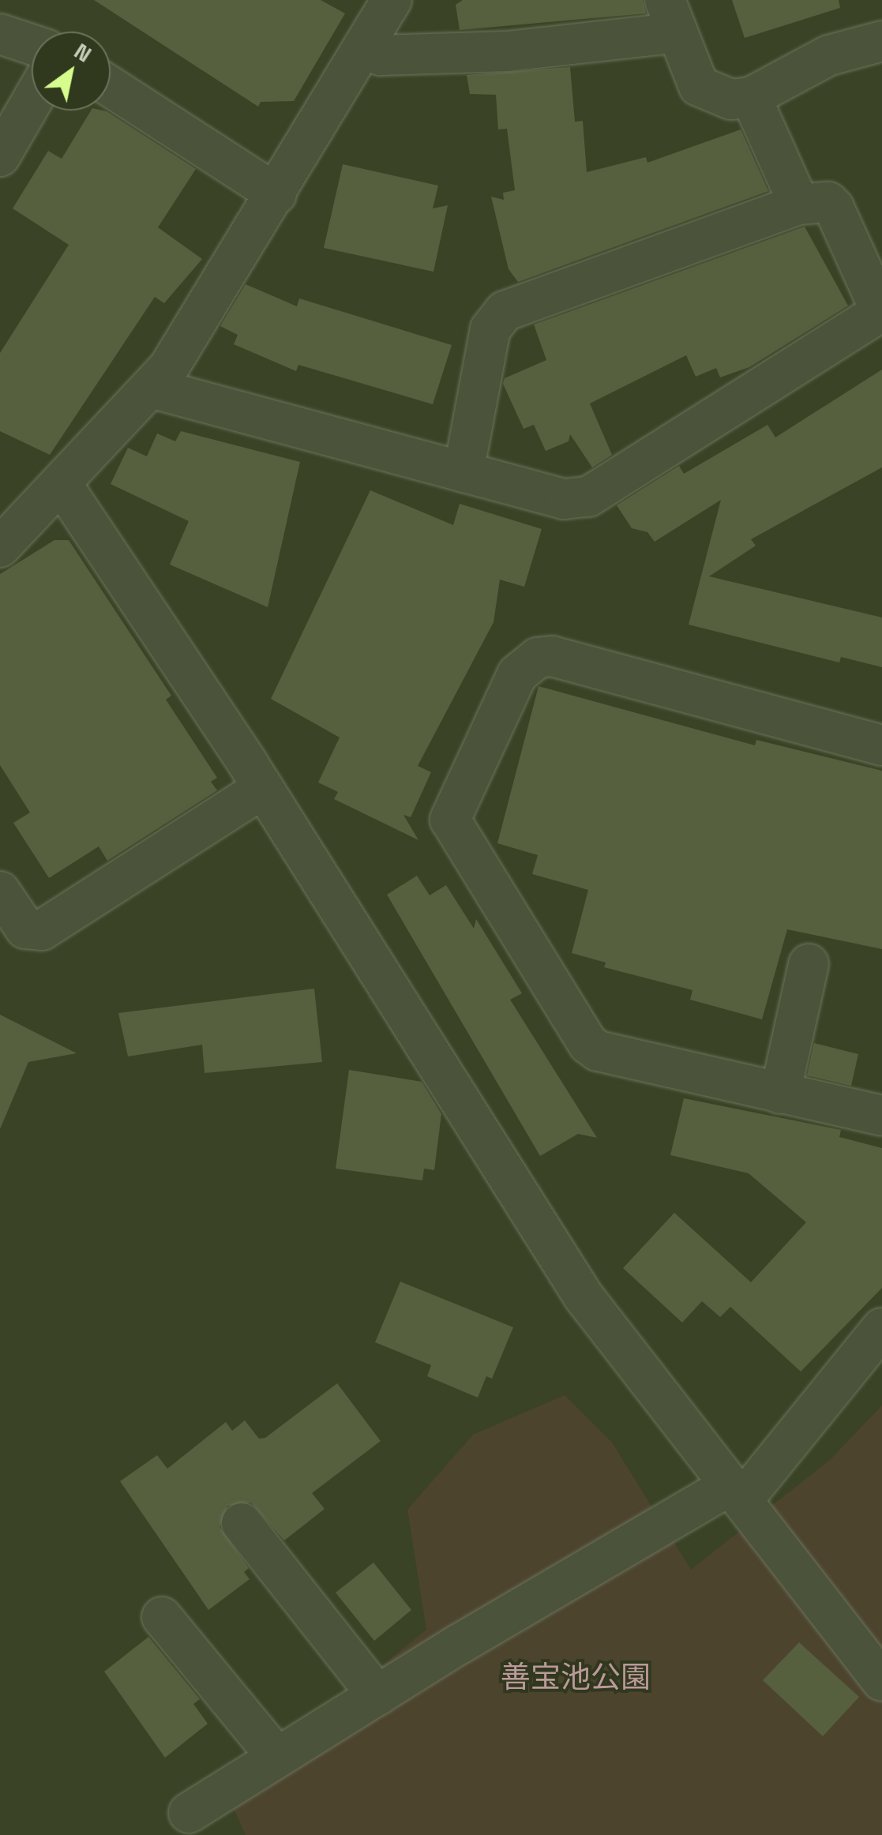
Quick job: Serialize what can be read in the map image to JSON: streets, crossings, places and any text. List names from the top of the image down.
{
  "parks": ["善宝池公園"],
  "north": "top right"
}
